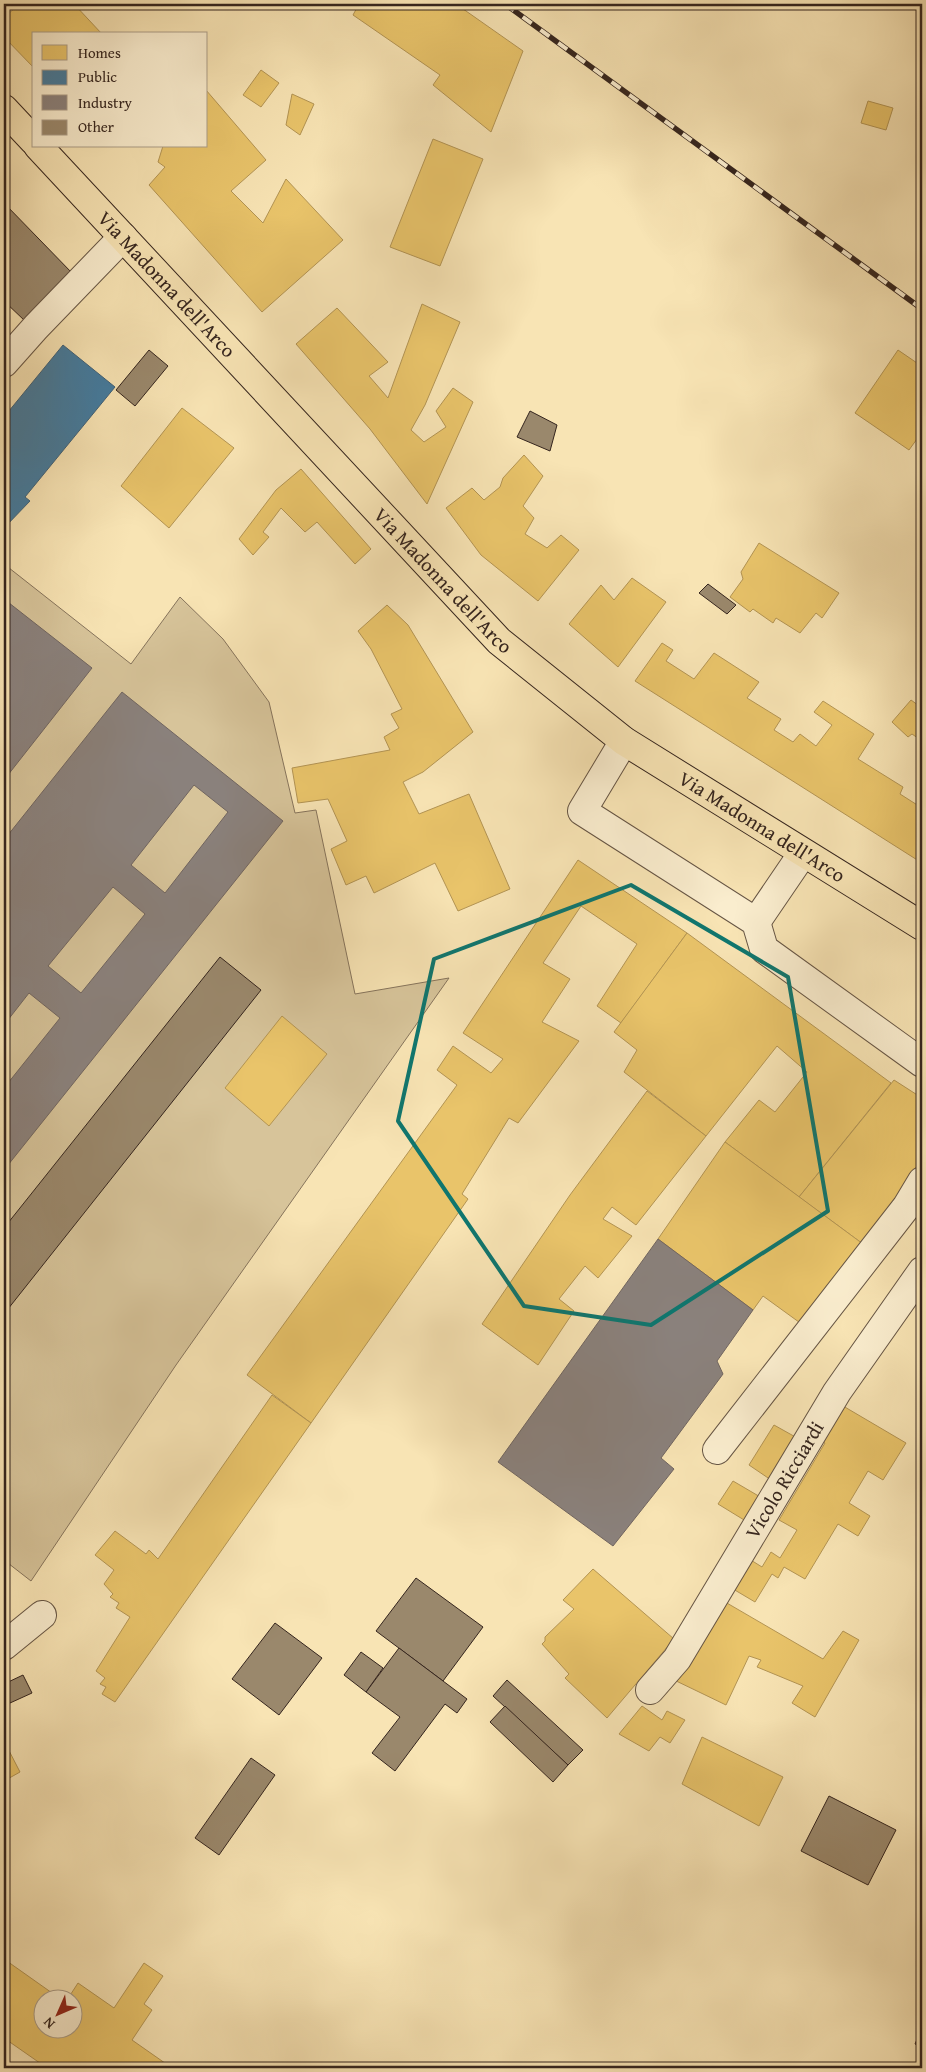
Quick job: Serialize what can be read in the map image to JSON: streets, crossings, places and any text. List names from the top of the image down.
{
  "streets": {
    "main road": ["Via Madonna dell'Arco"],
    "street": ["Vicolo Ricciardi"]
  },
  "legend": [
    "Homes",
    "Public",
    "Industry",
    "Other"
  ],
  "north": "bottom left"
}
